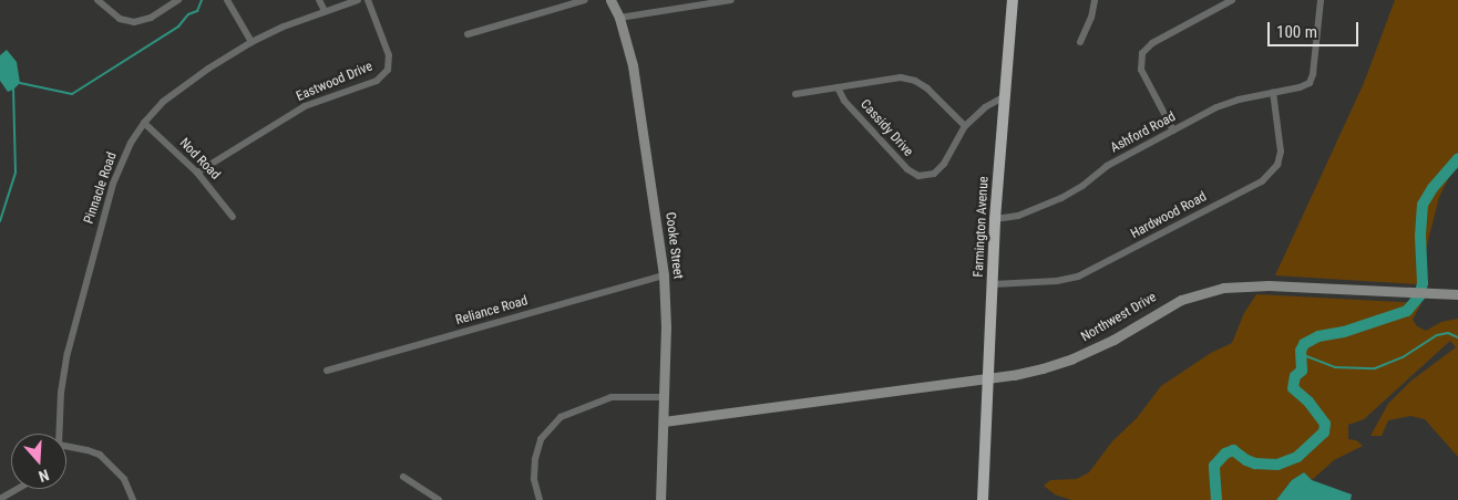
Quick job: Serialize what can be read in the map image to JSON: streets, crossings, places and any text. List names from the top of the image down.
{
  "streets": {
    "highway": ["Farmington Avenue"],
    "main road": ["Cooke Street", "Northwest Drive"],
    "street": [
      "Eastwood Drive",
      "Cassidy Drive",
      "Ashford Road",
      "Nod Road",
      "Pinnacle Road",
      "Hardwood Road",
      "Reliance Road"
    ]
  },
  "crossings": [
    ["Eastwood Drive", "Nod Road"],
    ["Cassidy Drive", "Farmington Avenue"],
    ["Ashford Road", "Hardwood Road"],
    ["Ashford Road", "Farmington Avenue"],
    ["Nod Road", "Pinnacle Road"],
    ["Hardwood Road", "Farmington Avenue"],
    ["Farmington Avenue", "Northwest Drive"],
    ["Cooke Street", "Reliance Road"],
    ["Cooke Street", "Northwest Drive"]
  ],
  "scale_bar": "100 m",
  "north": "bottom"
}
